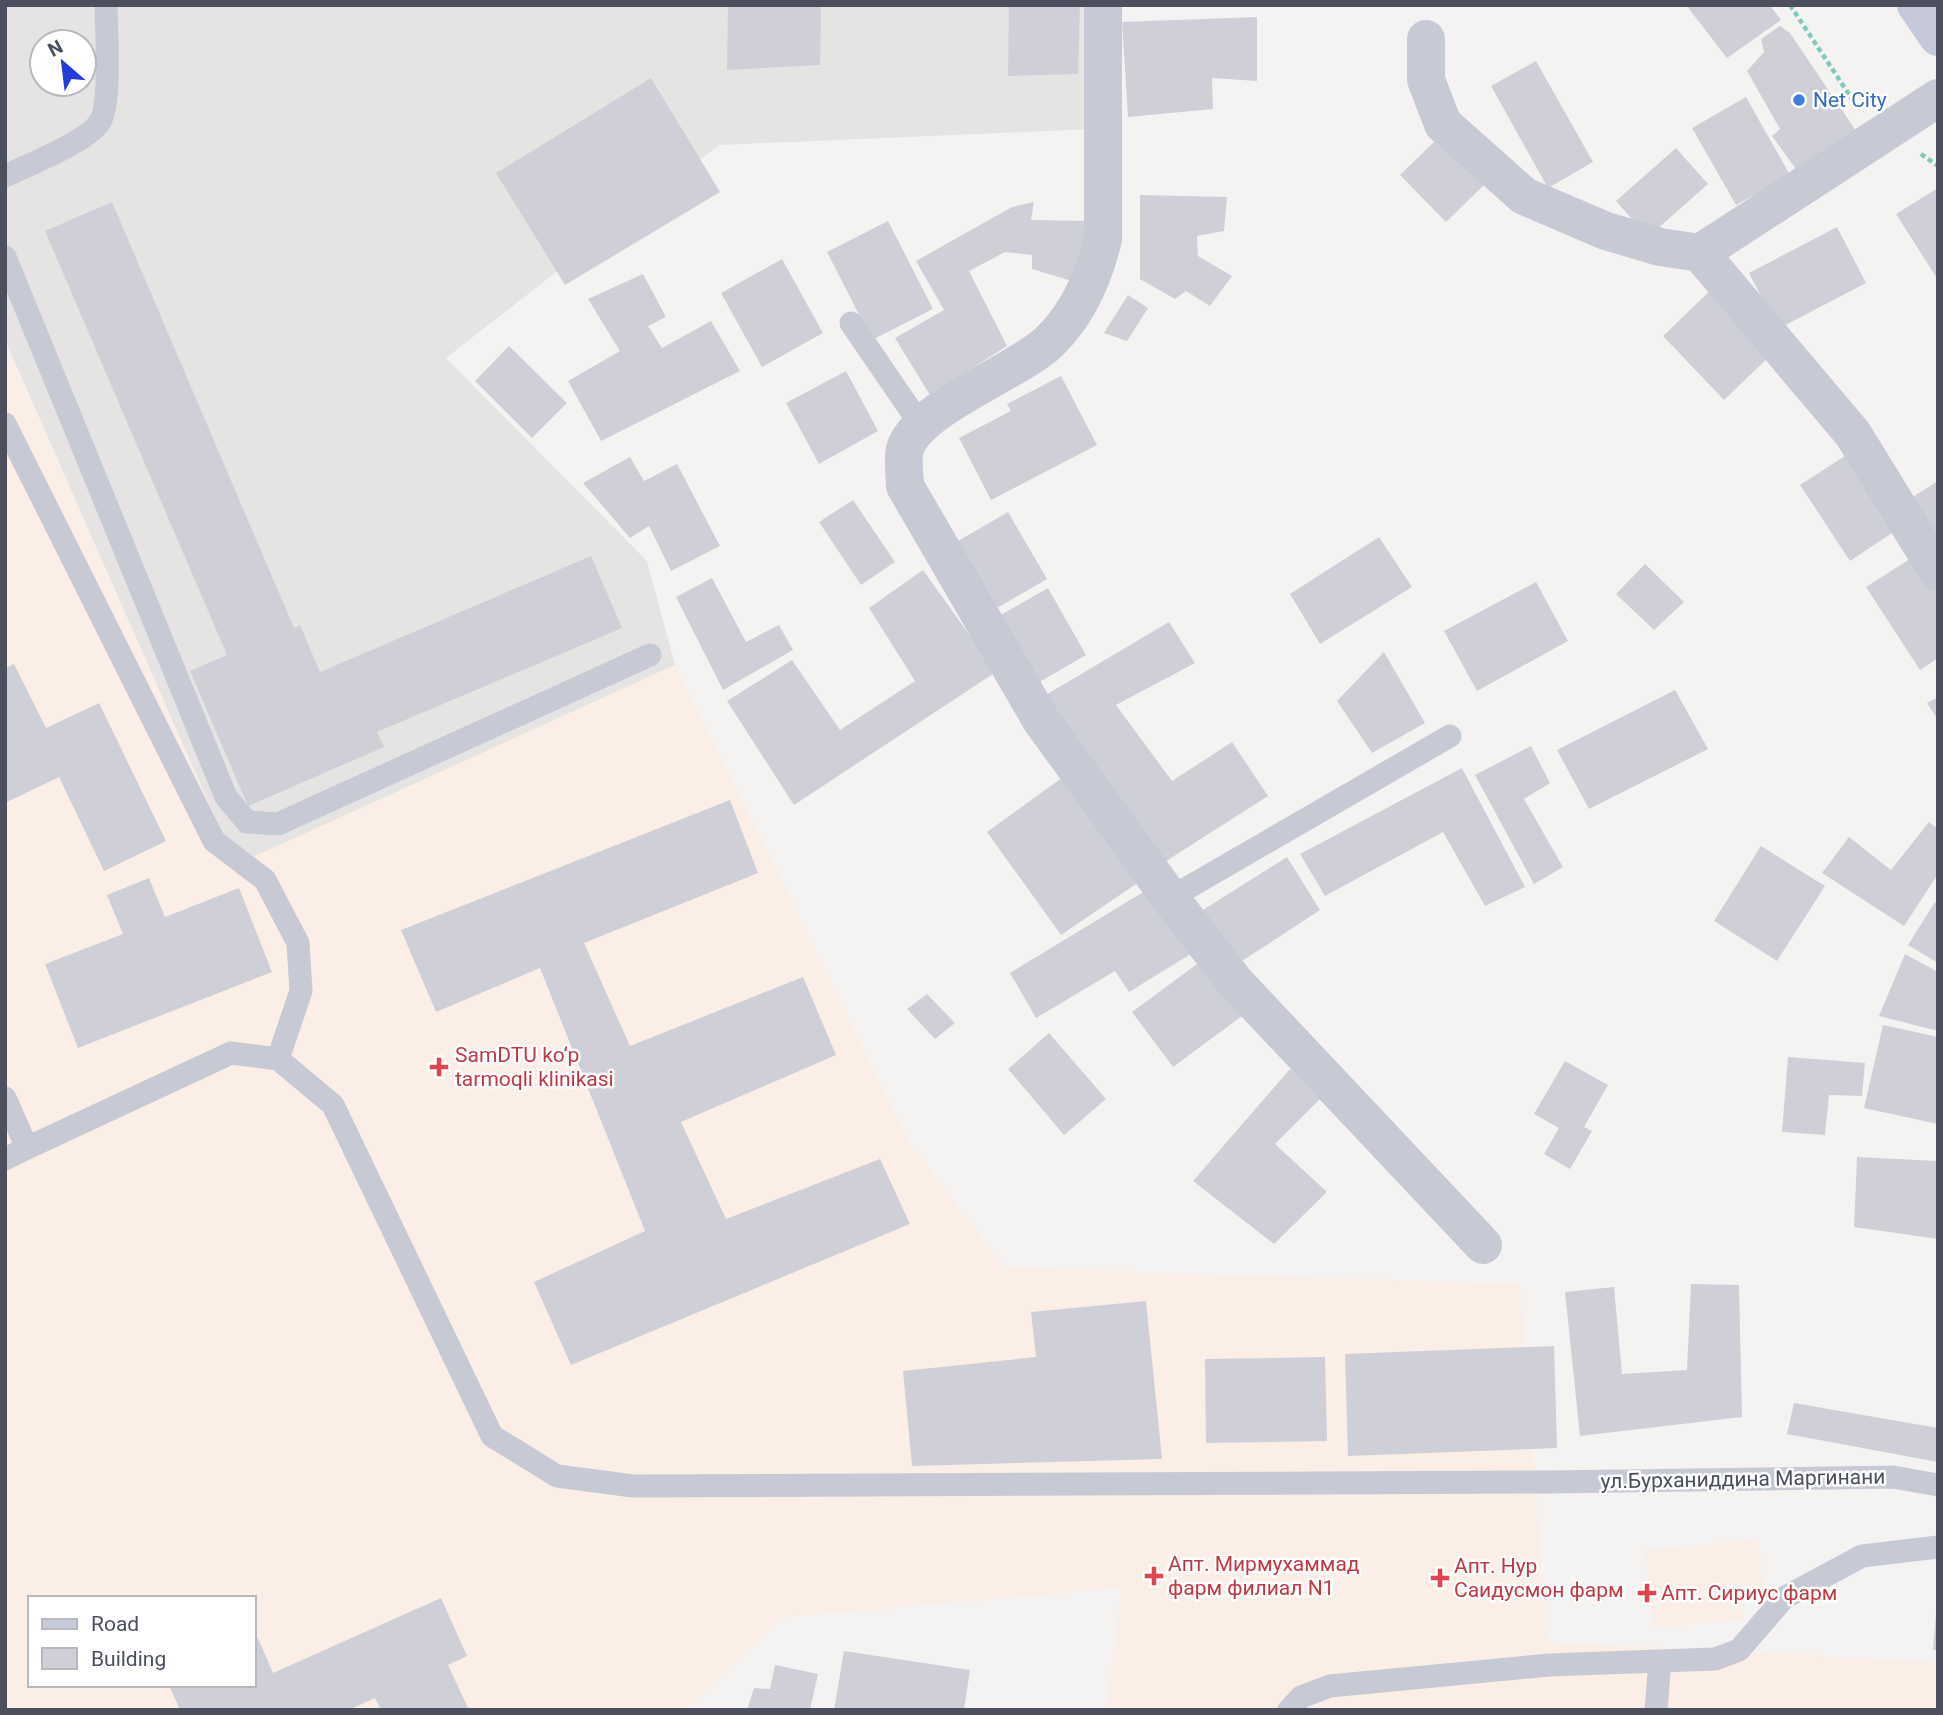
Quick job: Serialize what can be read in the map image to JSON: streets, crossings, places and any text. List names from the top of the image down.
{
  "streets": {
    "lane": ["ул.Бурханиддина Маргинани"]
  },
  "places": {
    "other": ["Net City"],
    "health": [
      "SamDTU ko‘p tarmoqli klinikasi",
      "Апт. Мирмухаммад фарм филиал N1",
      "Апт. Нур Саидусмон фарм",
      "Апт. Сириус фарм"
    ]
  },
  "legend": ["Road", "Building"],
  "north": "top left"
}
